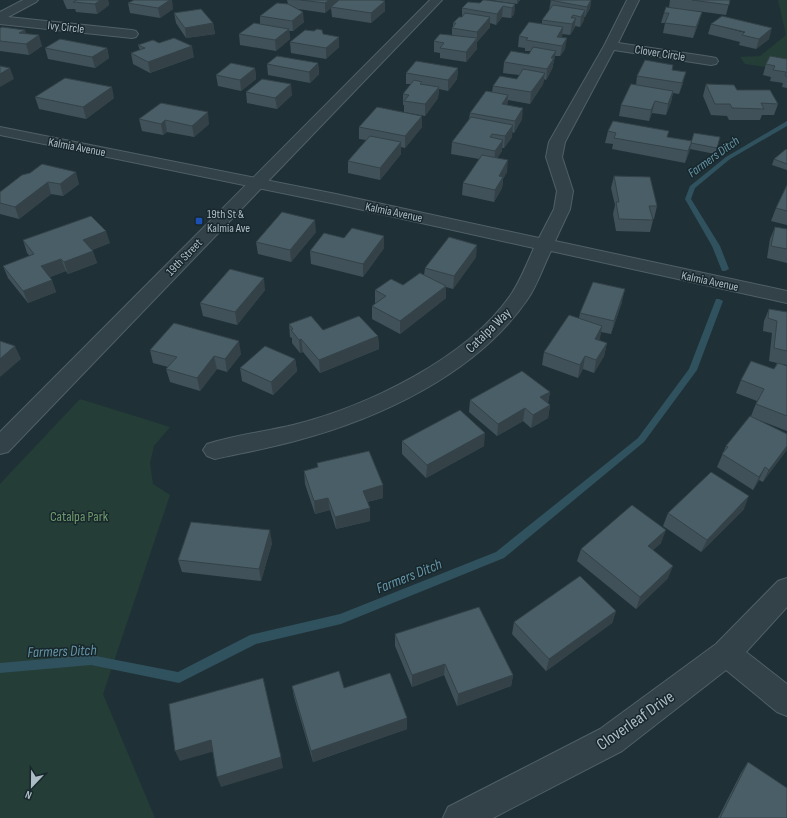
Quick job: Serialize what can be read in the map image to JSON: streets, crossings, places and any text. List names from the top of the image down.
{
  "streets": {
    "street": [
      "Ivy Circle",
      "Clover Circle",
      "Kalmia Avenue",
      "19th Street",
      "Catalpa Way",
      "Cloverleaf Drive"
    ]
  },
  "crossings": [
    ["Clover Circle", "Catalpa Way"],
    ["Kalmia Avenue", "19th Street"],
    ["Kalmia Avenue", "Catalpa Way"]
  ],
  "water": ["Farmers Ditch"],
  "parks": ["Catalpa Park"],
  "places": {
    "transit": ["19th St & Kalmia Ave"]
  },
  "north": "bottom"
}
